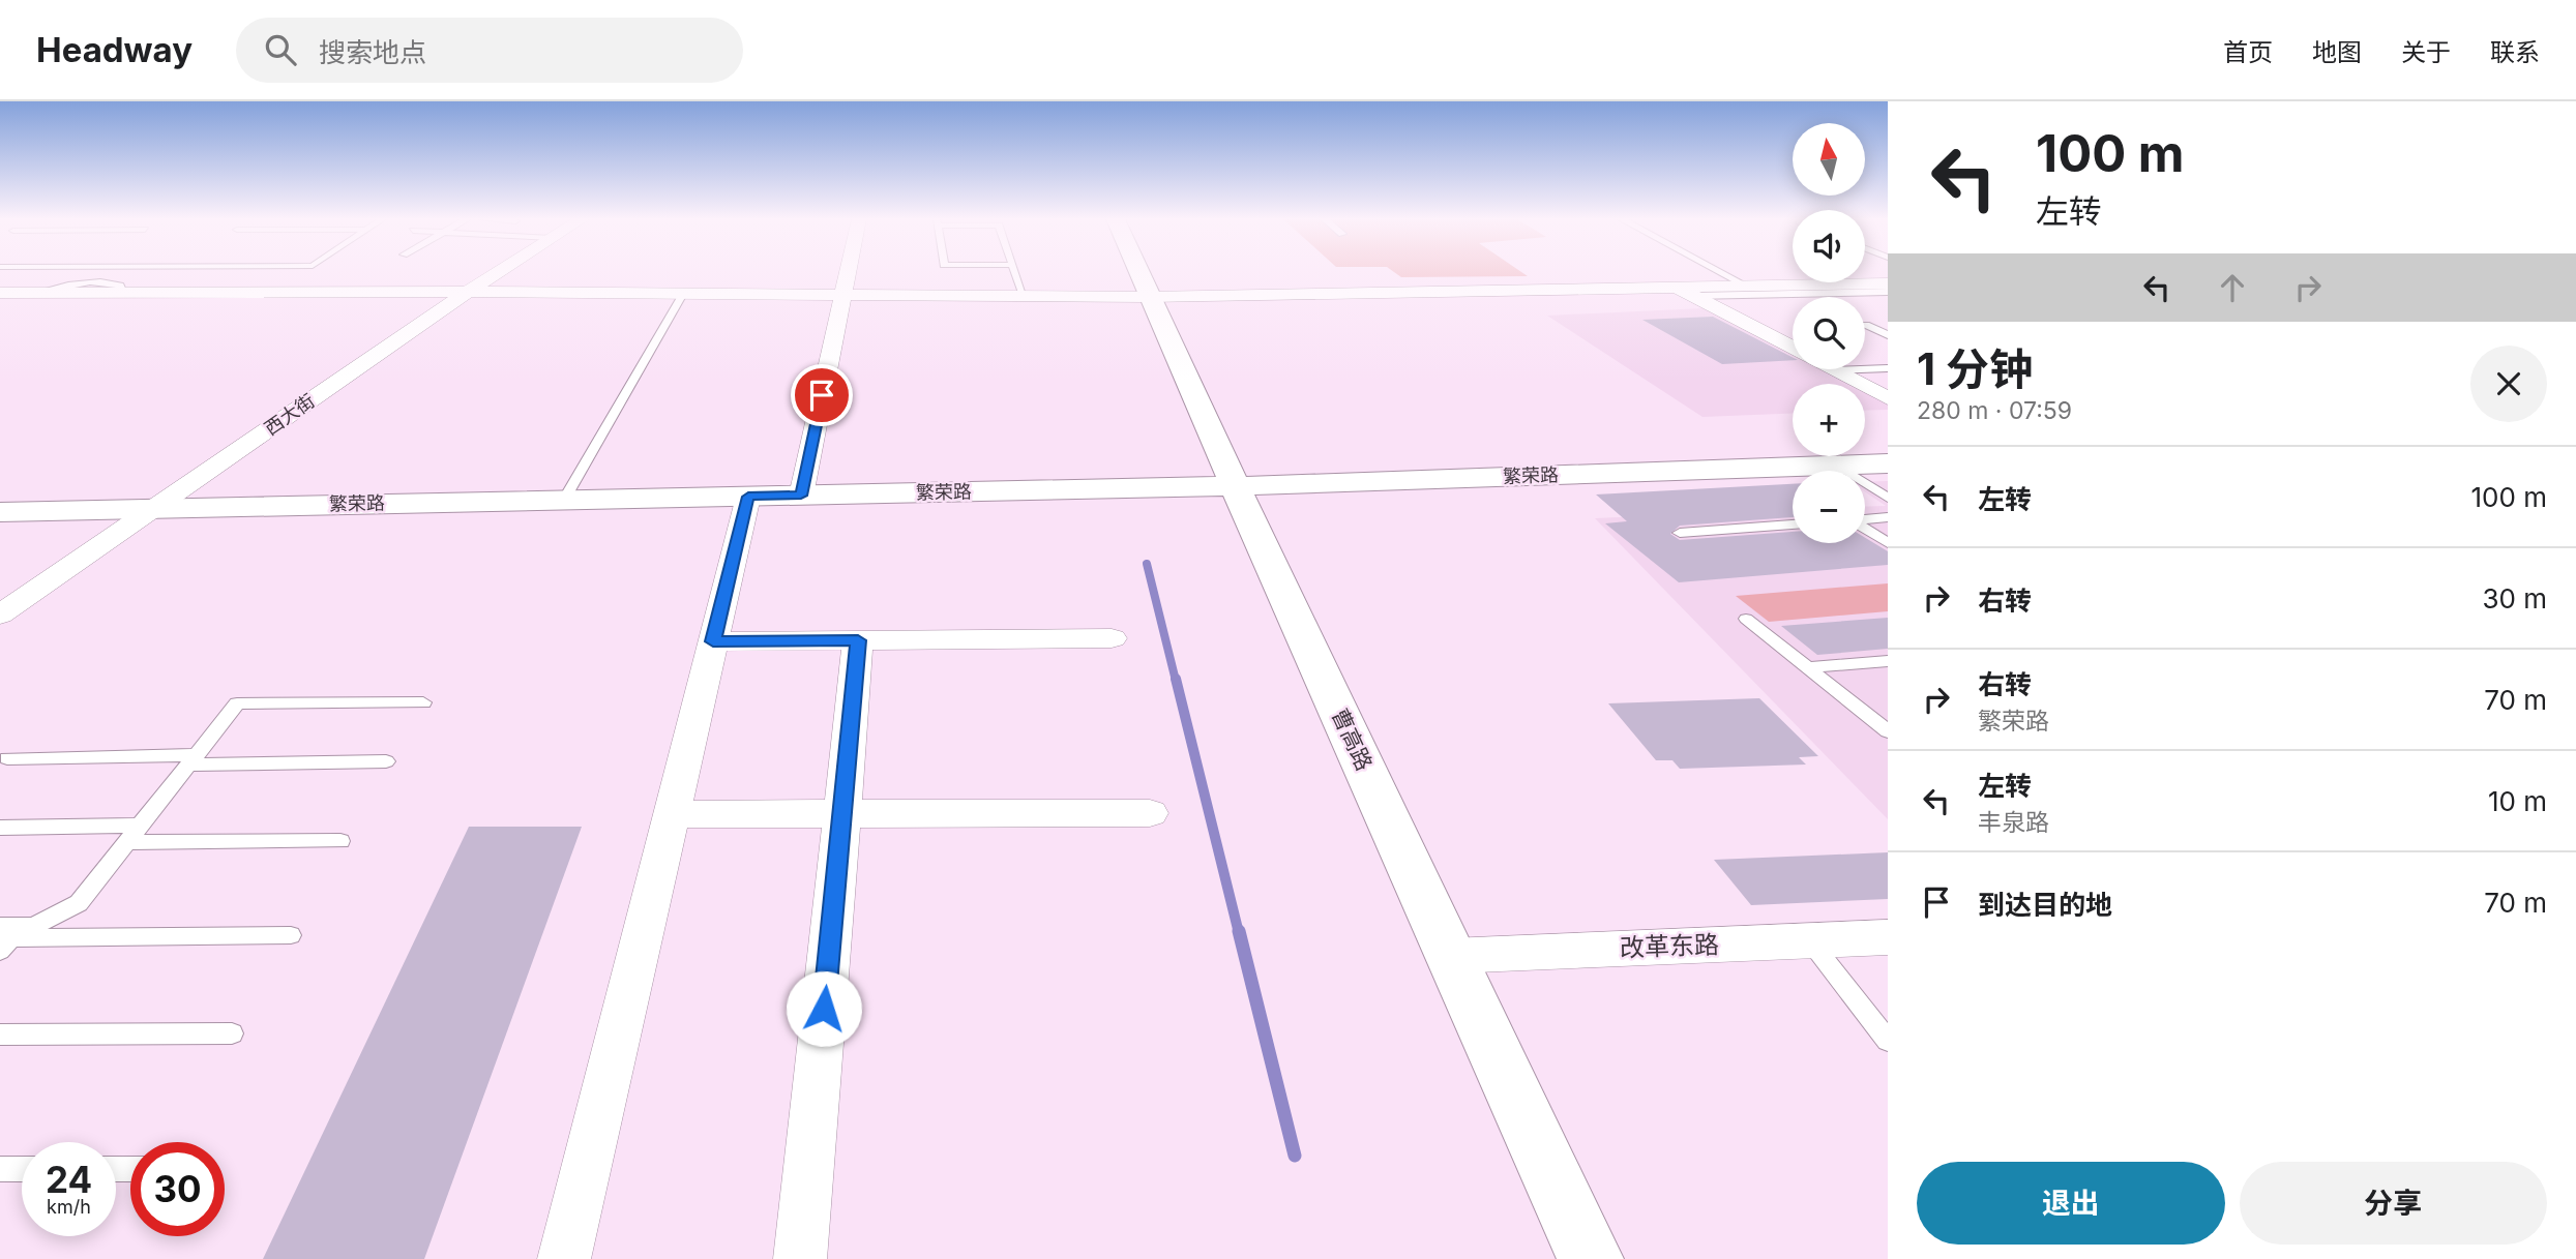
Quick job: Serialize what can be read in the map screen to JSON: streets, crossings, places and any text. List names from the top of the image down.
{
  "streets": {
    "street": [
      "西大街",
      "繁荣路",
      "曹高路",
      "改革东路"
    ]
  },
  "crossings": [
    ["西大街", "繁荣路"],
    ["繁荣路", "曹高路"],
    ["曹高路", "改革东路"]
  ],
  "north": "top",
  "page": {
    "header": "Headway",
    "search": "搜索地点",
    "nav": [
      "首页",
      "地图",
      "关于",
      "联系"
    ],
    "turn": ["100 m", "左转"],
    "map_buttons": ["+", "−"],
    "heading": ["1 分钟", "280 m · 07:59"],
    "list": [
      {
        "name": "左转",
        "value": "100 m"
      },
      {
        "name": "右转",
        "value": "30 m"
      },
      {
        "name": "右转",
        "note": "繁荣路",
        "value": "70 m"
      },
      {
        "name": "左转",
        "note": "丰泉路",
        "value": "10 m"
      },
      {
        "name": "到达目的地",
        "value": "70 m"
      }
    ],
    "speed": "24 km/h",
    "limit": "30",
    "buttons": ["退出", "分享"]
  }
}
